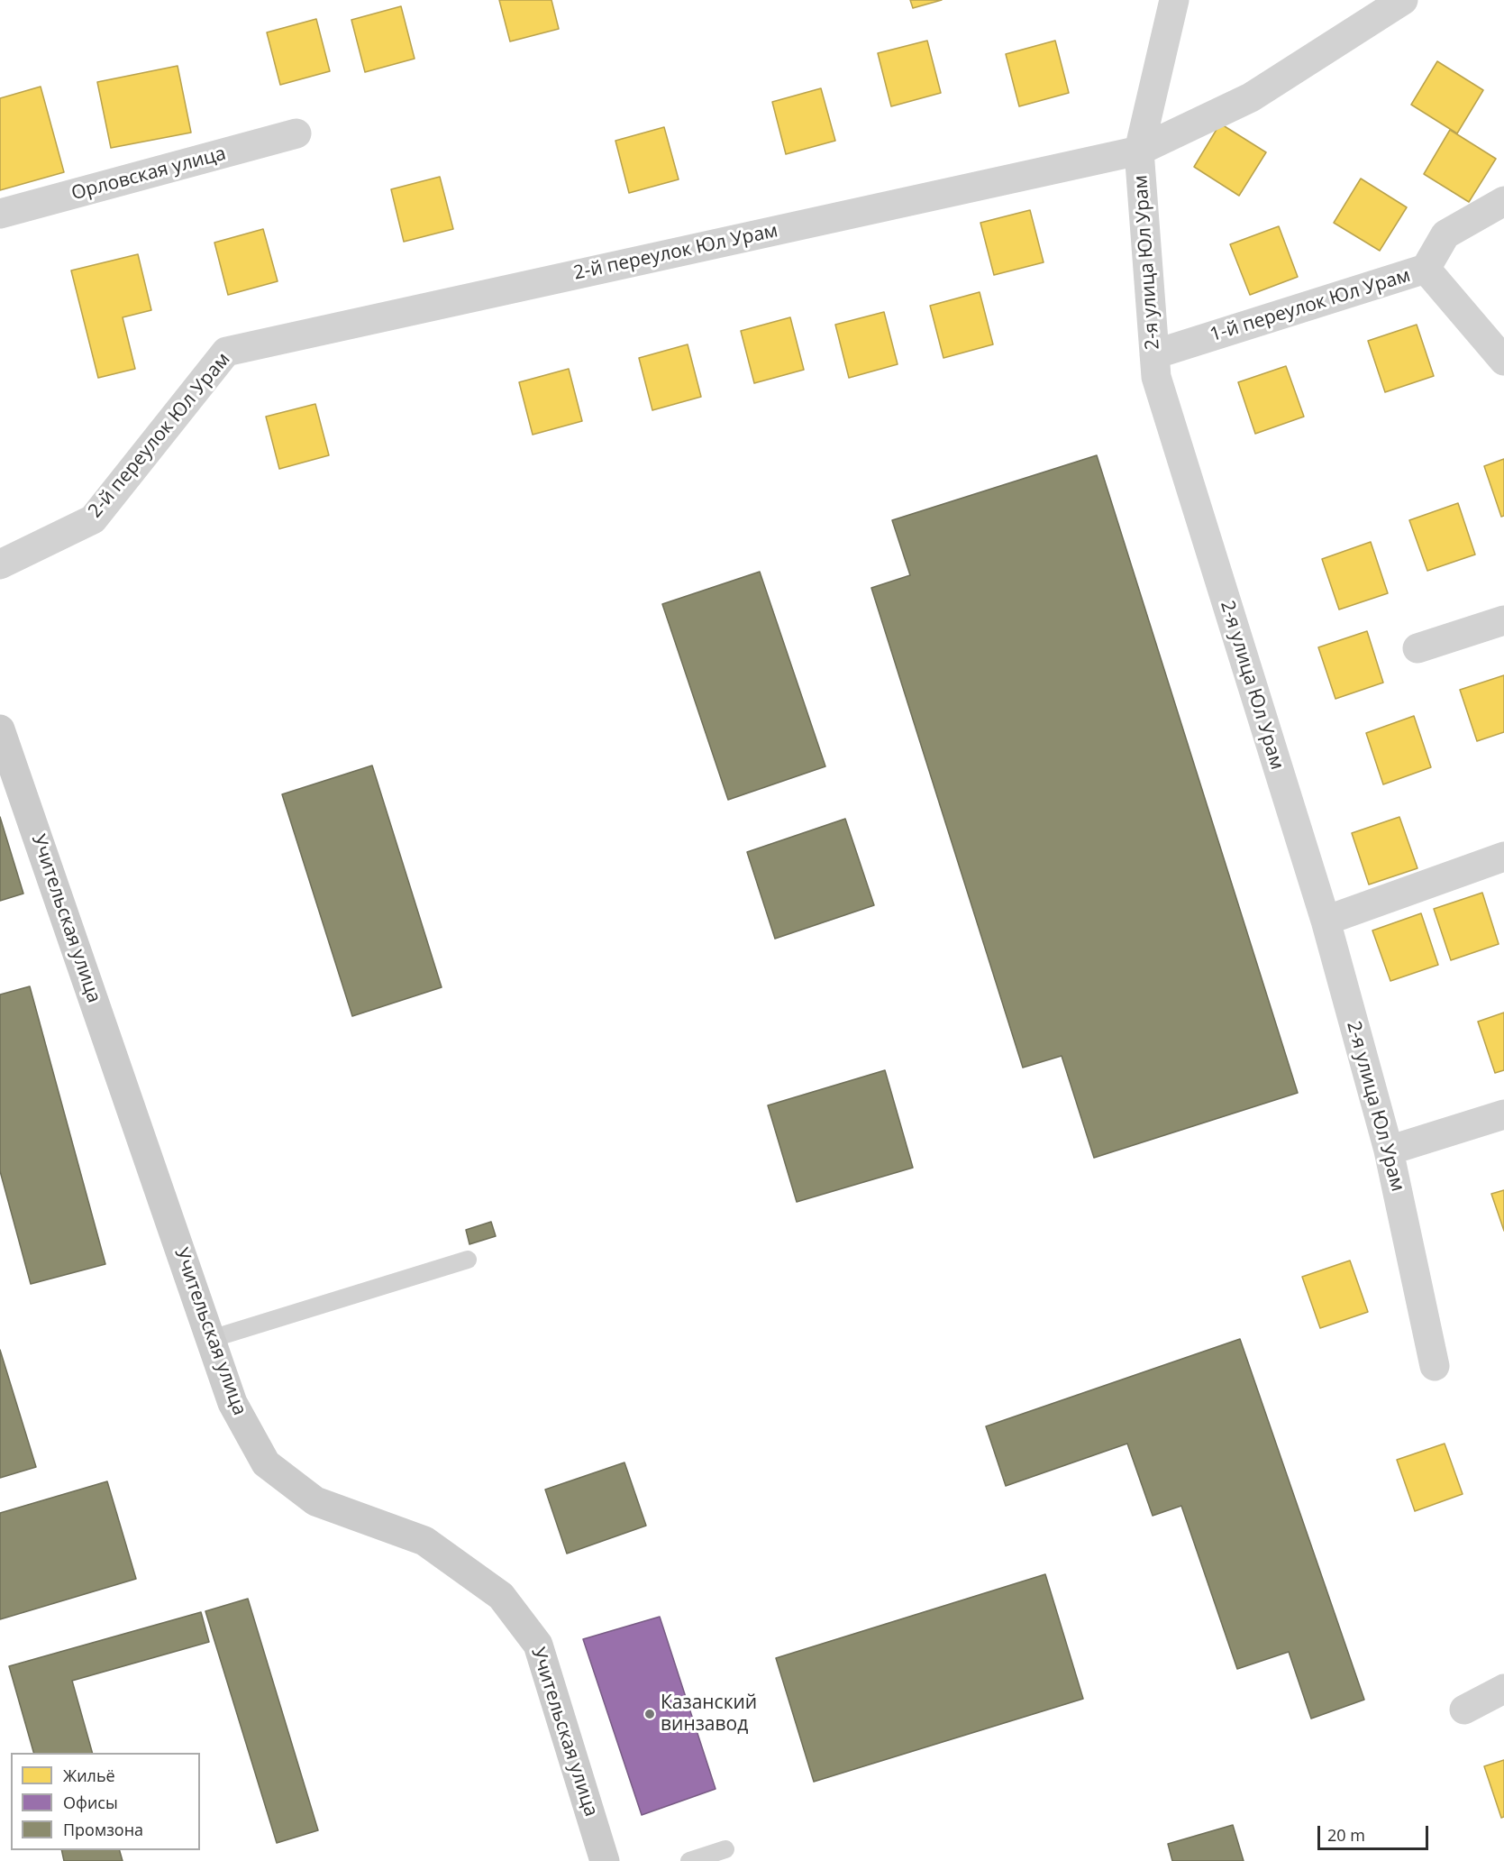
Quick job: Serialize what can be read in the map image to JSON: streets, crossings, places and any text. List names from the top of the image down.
{
  "streets": {
    "street": [
      "Орловская улица",
      "2-й переулок Юл Урам",
      "2-я улица Юл Урам",
      "1-й переулок Юл Урам",
      "Учительская улица"
    ]
  },
  "crossings": [
    ["2-й переулок Юл Урам", "2-я улица Юл Урам"],
    ["2-я улица Юл Урам", "1-й переулок Юл Урам"]
  ],
  "places": ["Казанский винзавод"],
  "legend": ["Жильё", "Офисы", "Промзона"],
  "scale_bar": "20 m"
}
